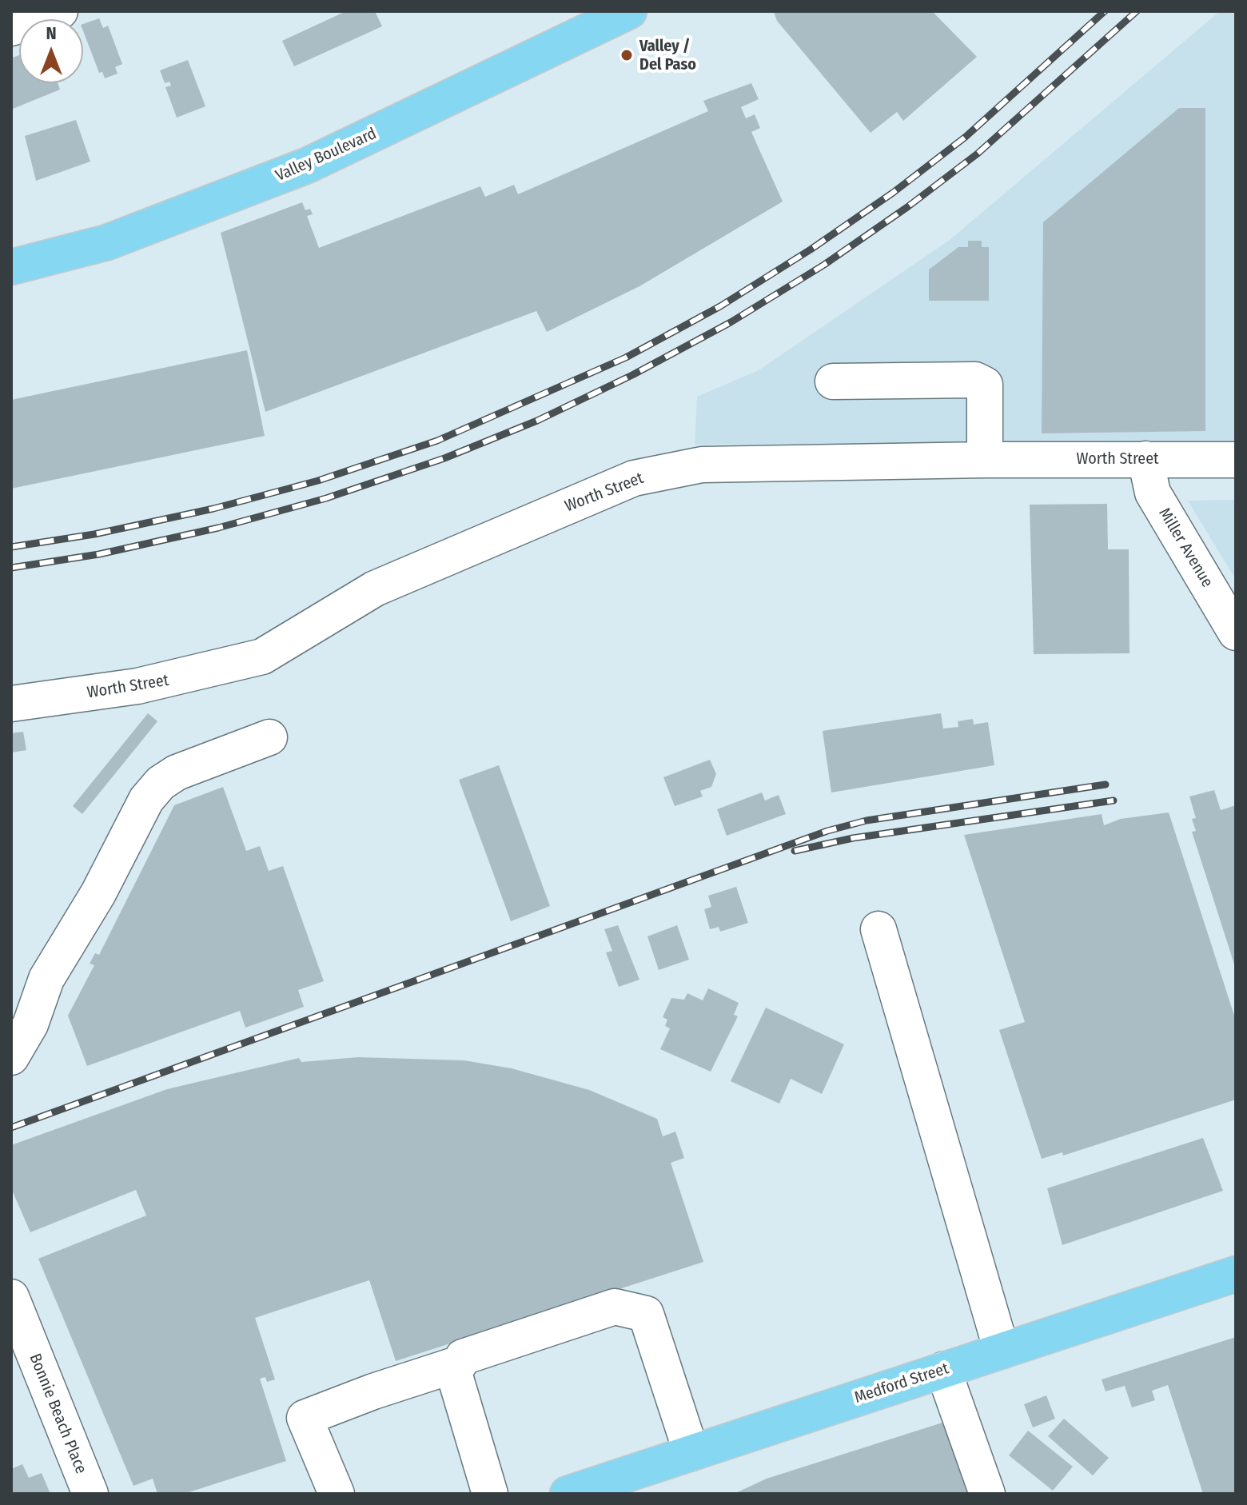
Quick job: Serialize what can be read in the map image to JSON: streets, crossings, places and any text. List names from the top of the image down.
{
  "streets": {
    "main road": ["Valley Boulevard", "Medford Street"],
    "street": ["Worth Street", "Miller Avenue", "Bonnie Beach Place"]
  },
  "crossings": [
    ["Worth Street", "Miller Avenue"]
  ],
  "places": ["Valley / Del Paso"],
  "north": "top"
}
